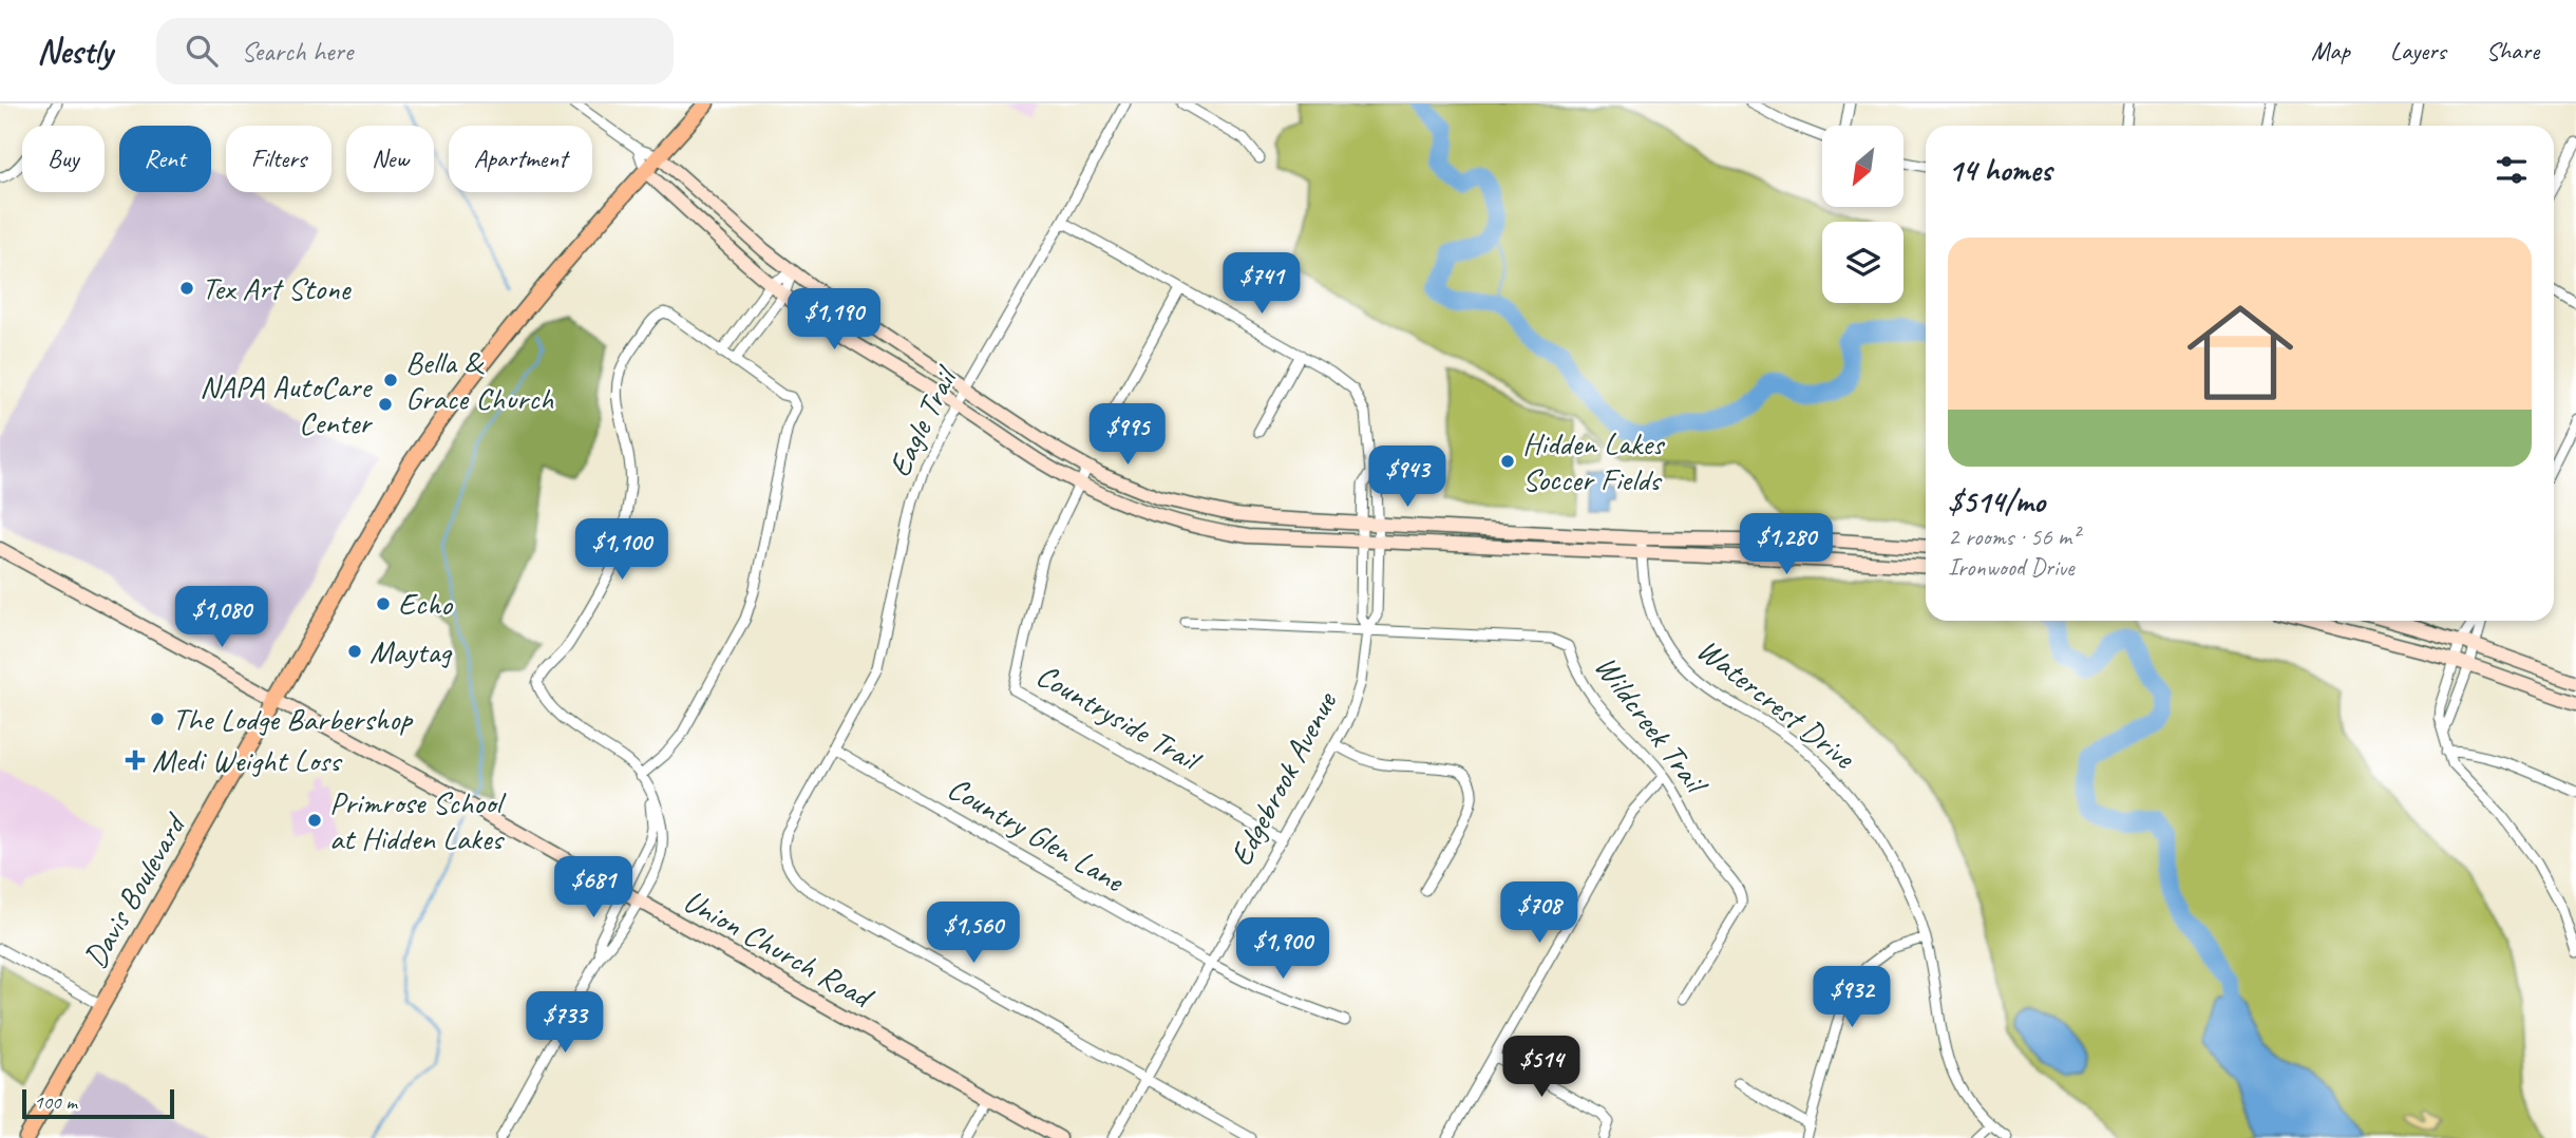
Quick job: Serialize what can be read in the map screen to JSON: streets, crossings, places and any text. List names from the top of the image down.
{
  "streets": {
    "main road": ["Davis Boulevard", "Union Church Road"],
    "street": [
      "Eagle Trail",
      "Watercrest Drive",
      "Countryside Trail",
      "Wildcreek Trail",
      "Edgebrook Avenue",
      "Country Glen Lane"
    ]
  },
  "crossings": [
    ["Eagle Trail", "Edgebrook Avenue"],
    ["Eagle Trail", "Country Glen Lane"],
    ["Countryside Trail", "Edgebrook Avenue"],
    ["Wildcreek Trail", "Edgebrook Avenue"],
    ["Edgebrook Avenue", "Country Glen Lane"],
    ["Davis Boulevard", "Union Church Road"]
  ],
  "places": {
    "other": [
      "Tex Art Stone",
      "Bella & Grace Church",
      "NAPA AutoCare Center",
      "Hidden Lakes Soccer Fields",
      "Echo",
      "Maytag",
      "The Lodge Barbershop",
      "Primrose School at Hidden Lakes"
    ],
    "health": ["Medi Weight Loss"]
  },
  "scale_bar": "100 m",
  "north": "bottom left",
  "page": {
    "header": "Nestly",
    "search": "Search here",
    "nav": ["Map", "Layers", "Share"],
    "chip": [
      "Buy",
      "Rent",
      "Filters",
      "New",
      "Apartment"
    ],
    "heading": "14 homes",
    "list": [
      {
        "name": "$514/mo",
        "note": "2 rooms · 56 m² · Ironwood Drive"
      }
    ],
    "price": [
      "$741",
      "$1,190",
      "$995",
      "$943",
      "$1,280",
      "$1,100",
      "$1,080",
      "$681",
      "$708",
      "$1,560",
      "$1,900",
      "$932",
      "$733",
      "$514"
    ],
    "scale": "100 m"
  }
}
